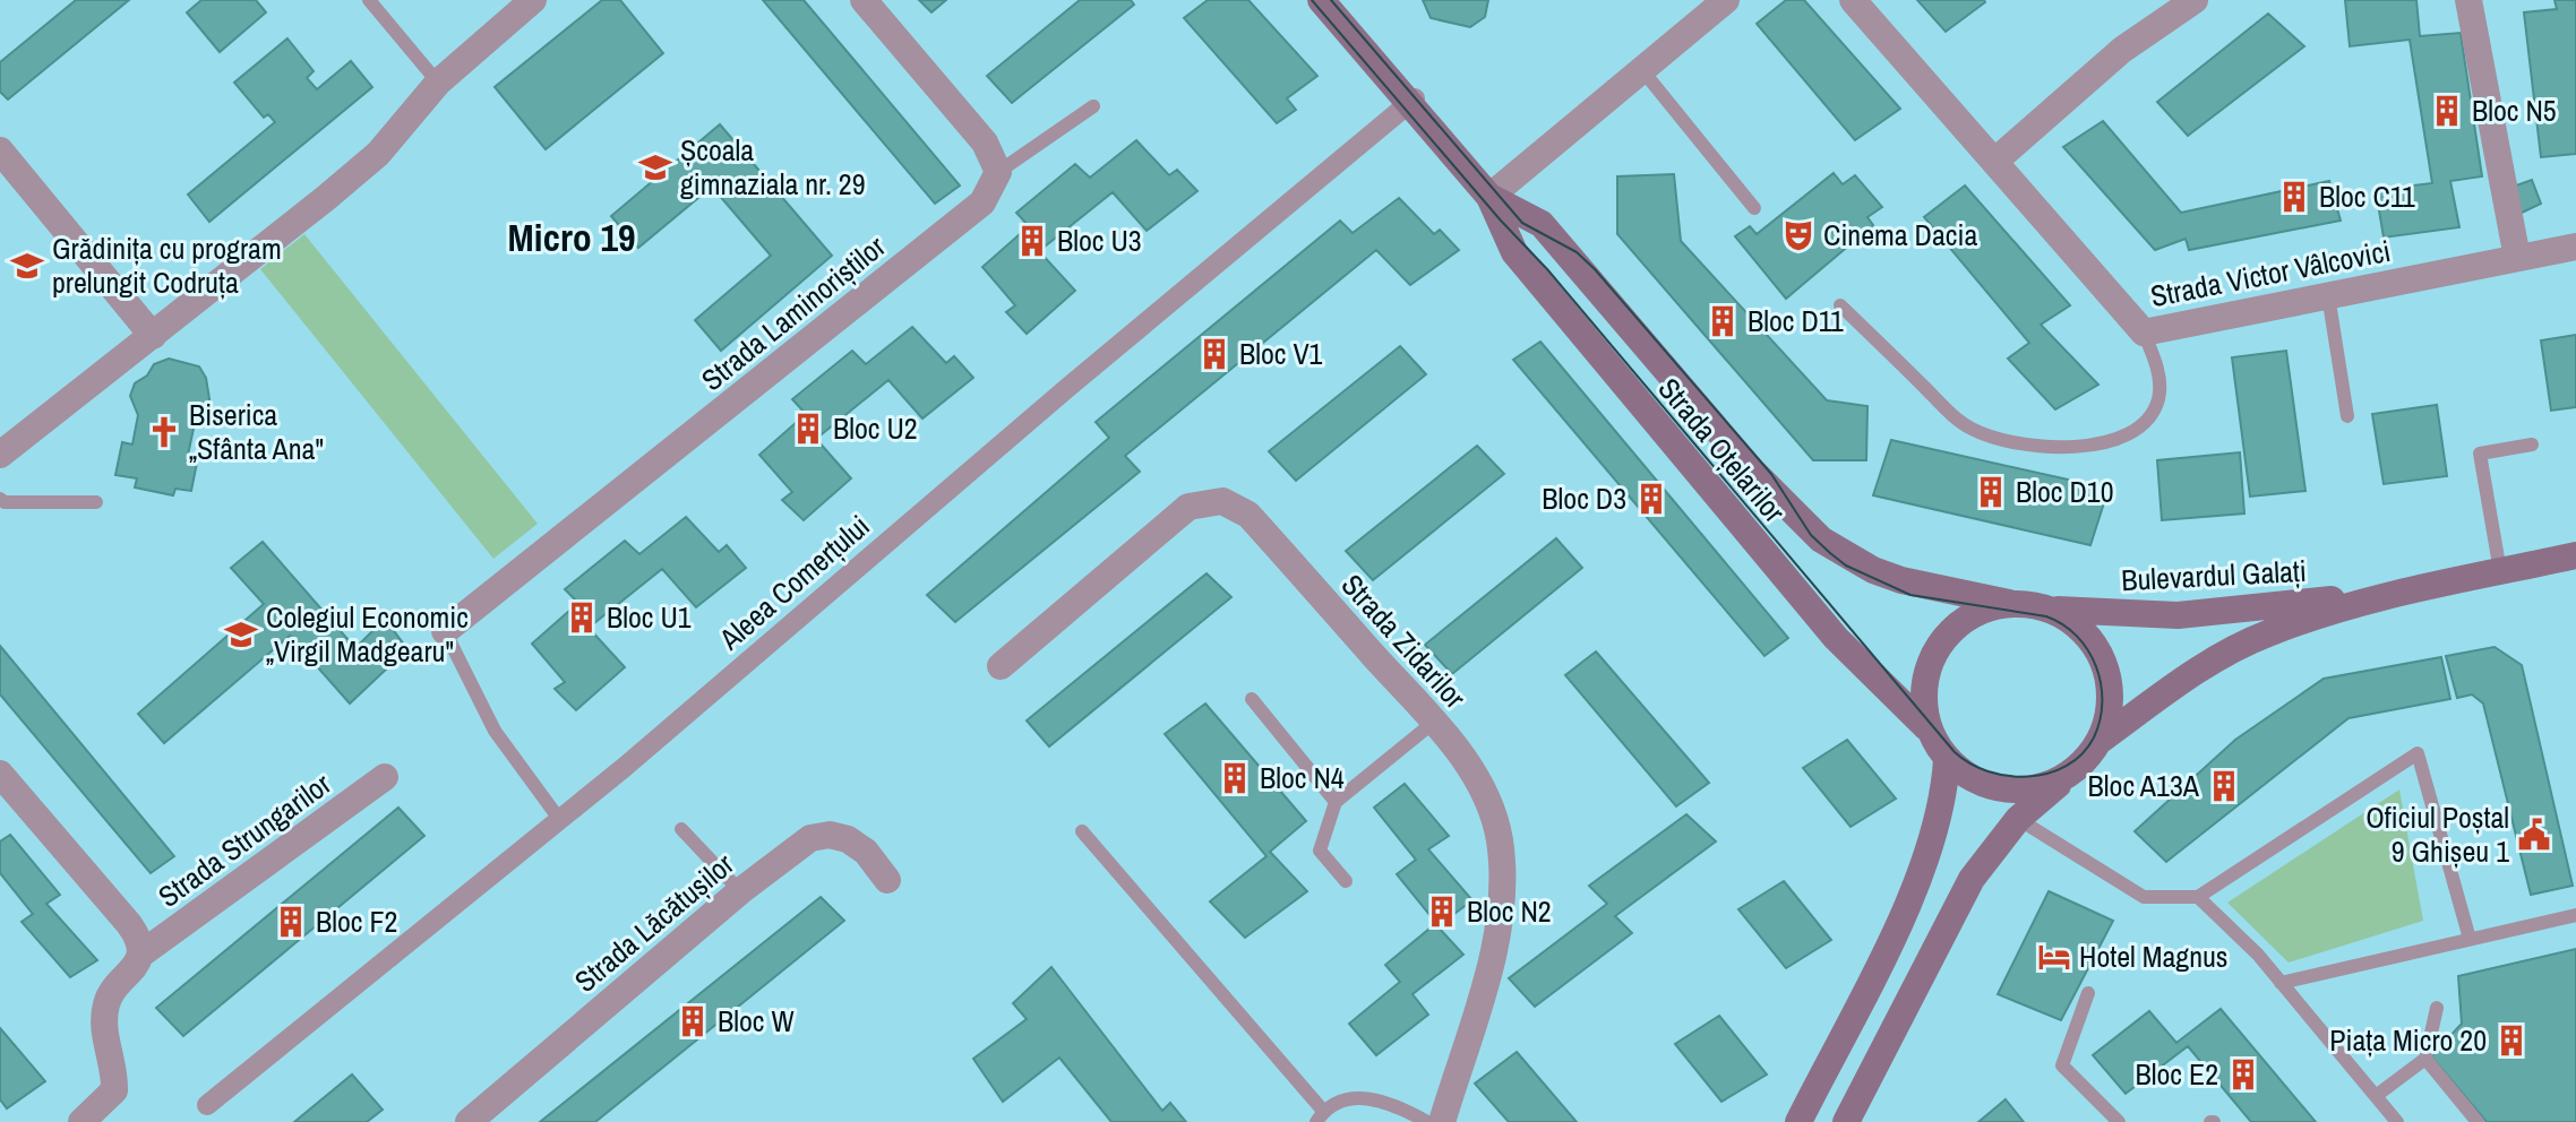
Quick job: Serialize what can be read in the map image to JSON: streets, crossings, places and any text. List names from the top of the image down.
{
  "streets": {
    "main road": ["Strada Oțelarilor", "Bulevardul Galați"],
    "street": [
      "Strada Victor Vâlcovici",
      "Strada Laminoriștilor",
      "Aleea Comerțului",
      "Strada Zidarilor",
      "Strada Strungarilor",
      "Strada Lăcătușilor"
    ]
  },
  "crossings": [
    ["Strada Oțelarilor", "Bulevardul Galați"],
    ["Strada Oțelarilor", "Aleea Comerțului"]
  ],
  "districts": ["Micro 19"],
  "places": {
    "building": [
      "Bloc N5",
      "Bloc C11",
      "Bloc U3",
      "Bloc D11",
      "Bloc V1",
      "Bloc U2",
      "Bloc D10",
      "Bloc D3",
      "Bloc U1",
      "Bloc N4",
      "Bloc A13A",
      "Bloc N2",
      "Bloc F2",
      "Bloc W",
      "Piața Micro 20",
      "Bloc E2"
    ],
    "school or university": ["Școala gimnaziala nr. 29", "Grădinița cu program prelungit Codruța", "Colegiul Economic „Virgil Madgearu\""],
    "theatre": ["Cinema Dacia"],
    "church": ["Biserica „Sfânta Ana\""],
    "public building": ["Oficiul Poștal 9 Ghișeu 1"],
    "hotel": ["Hotel Magnus"]
  }
}
